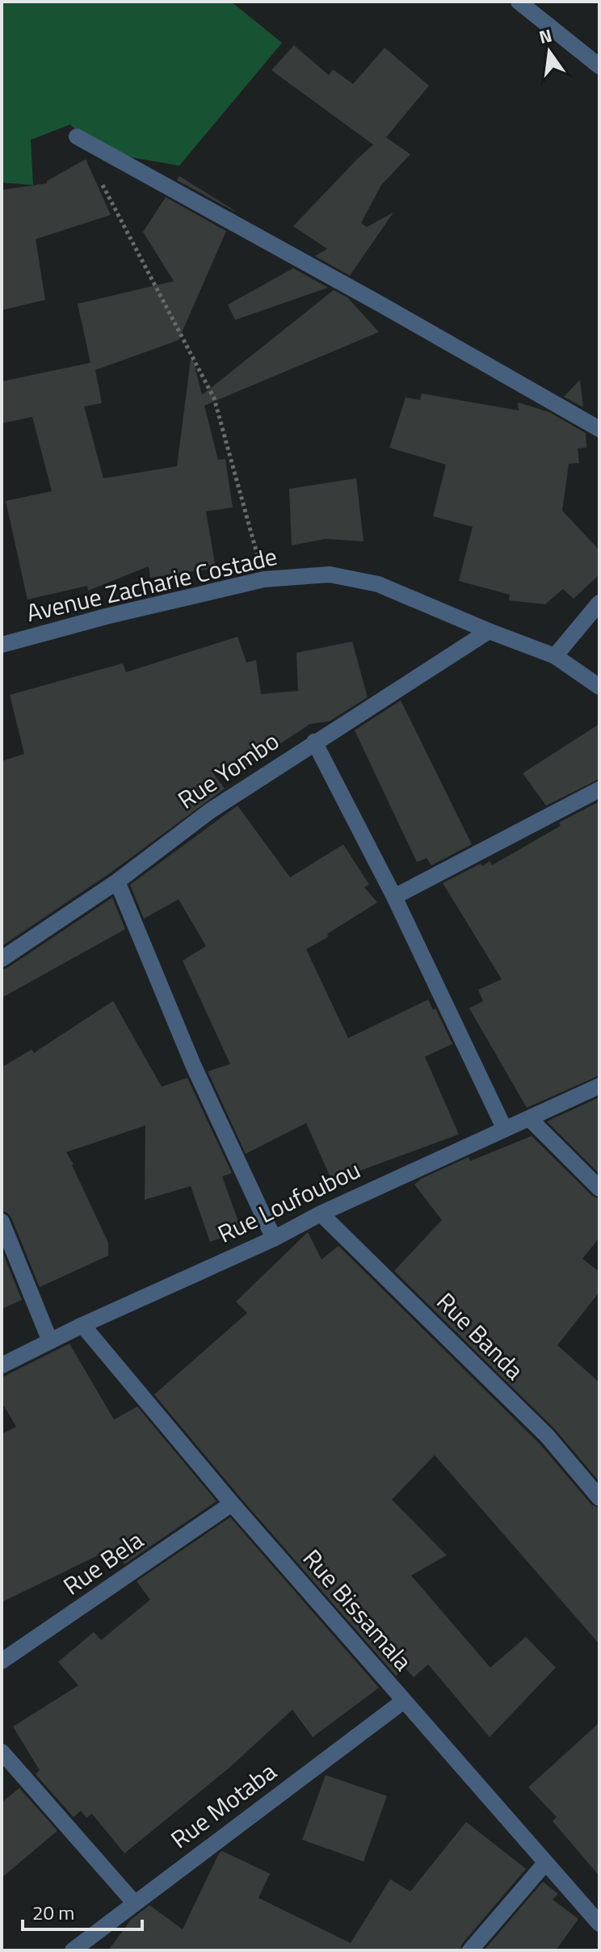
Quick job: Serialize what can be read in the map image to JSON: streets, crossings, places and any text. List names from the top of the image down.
{
  "streets": {
    "street": [
      "Avenue Zacharie Costade",
      "Rue Yombo",
      "Rue Loufoubou",
      "Rue Banda",
      "Rue Bela",
      "Rue Bissamala",
      "Rue Motaba"
    ]
  },
  "crossings": [
    ["Avenue Zacharie Costade", "Rue Yombo"],
    ["Rue Loufoubou", "Rue Banda"],
    ["Rue Loufoubou", "Rue Bissamala"],
    ["Rue Bela", "Rue Bissamala"],
    ["Rue Bissamala", "Rue Motaba"]
  ],
  "scale_bar": "20 m",
  "north": "top"
}
